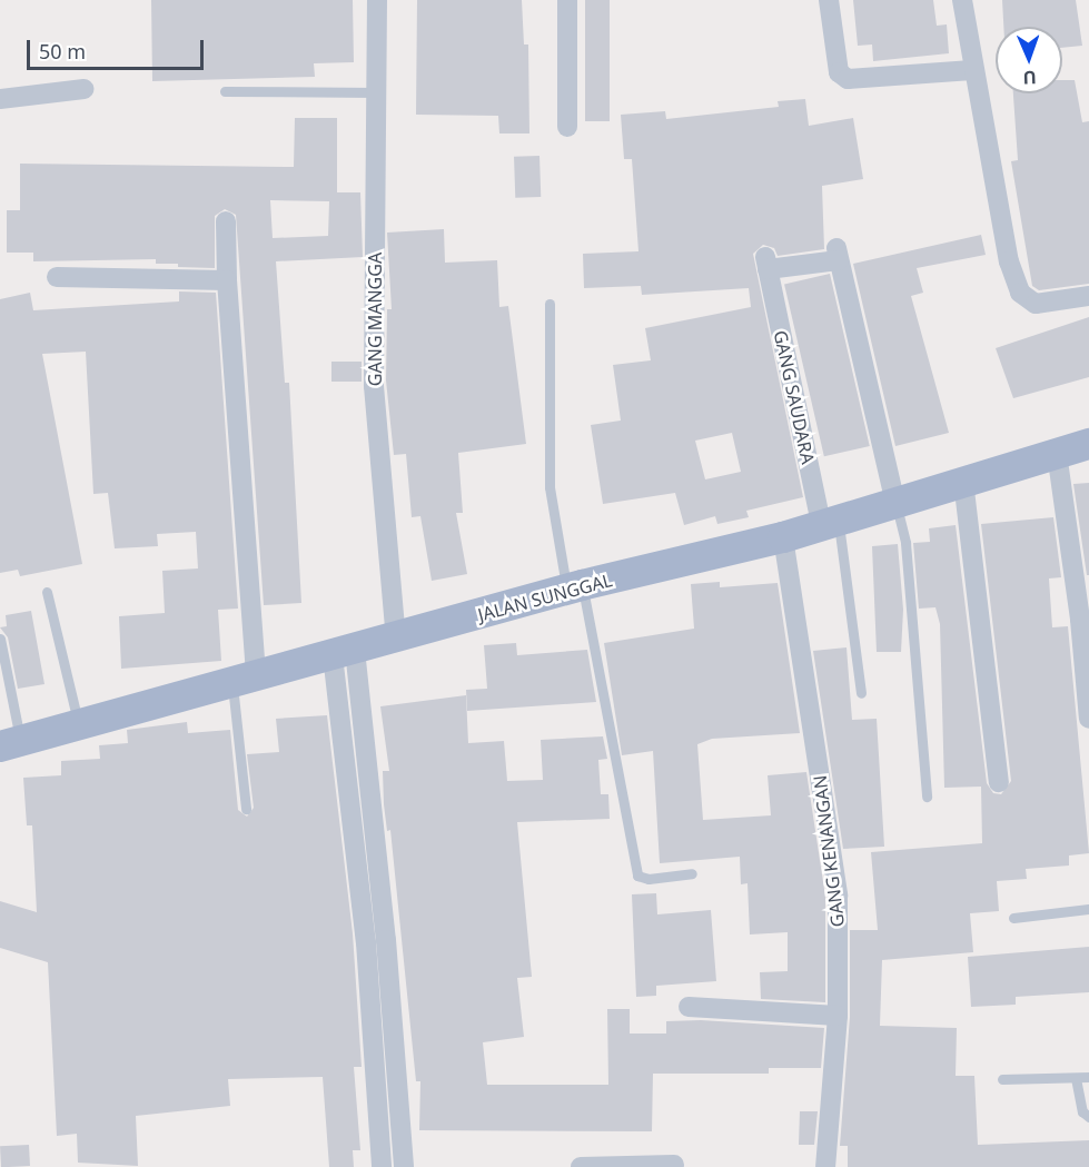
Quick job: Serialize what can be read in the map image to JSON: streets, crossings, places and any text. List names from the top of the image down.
{
  "streets": {
    "main road": ["JALAN SUNGGAL"],
    "street": ["GANG MANGGA", "GANG SAUDARA", "GANG KENANGAN"]
  },
  "crossings": [
    ["GANG MANGGA", "JALAN SUNGGAL"],
    ["GANG SAUDARA", "JALAN SUNGGAL"],
    ["JALAN SUNGGAL", "GANG KENANGAN"]
  ],
  "scale_bar": "50 m",
  "north": "bottom"
}
